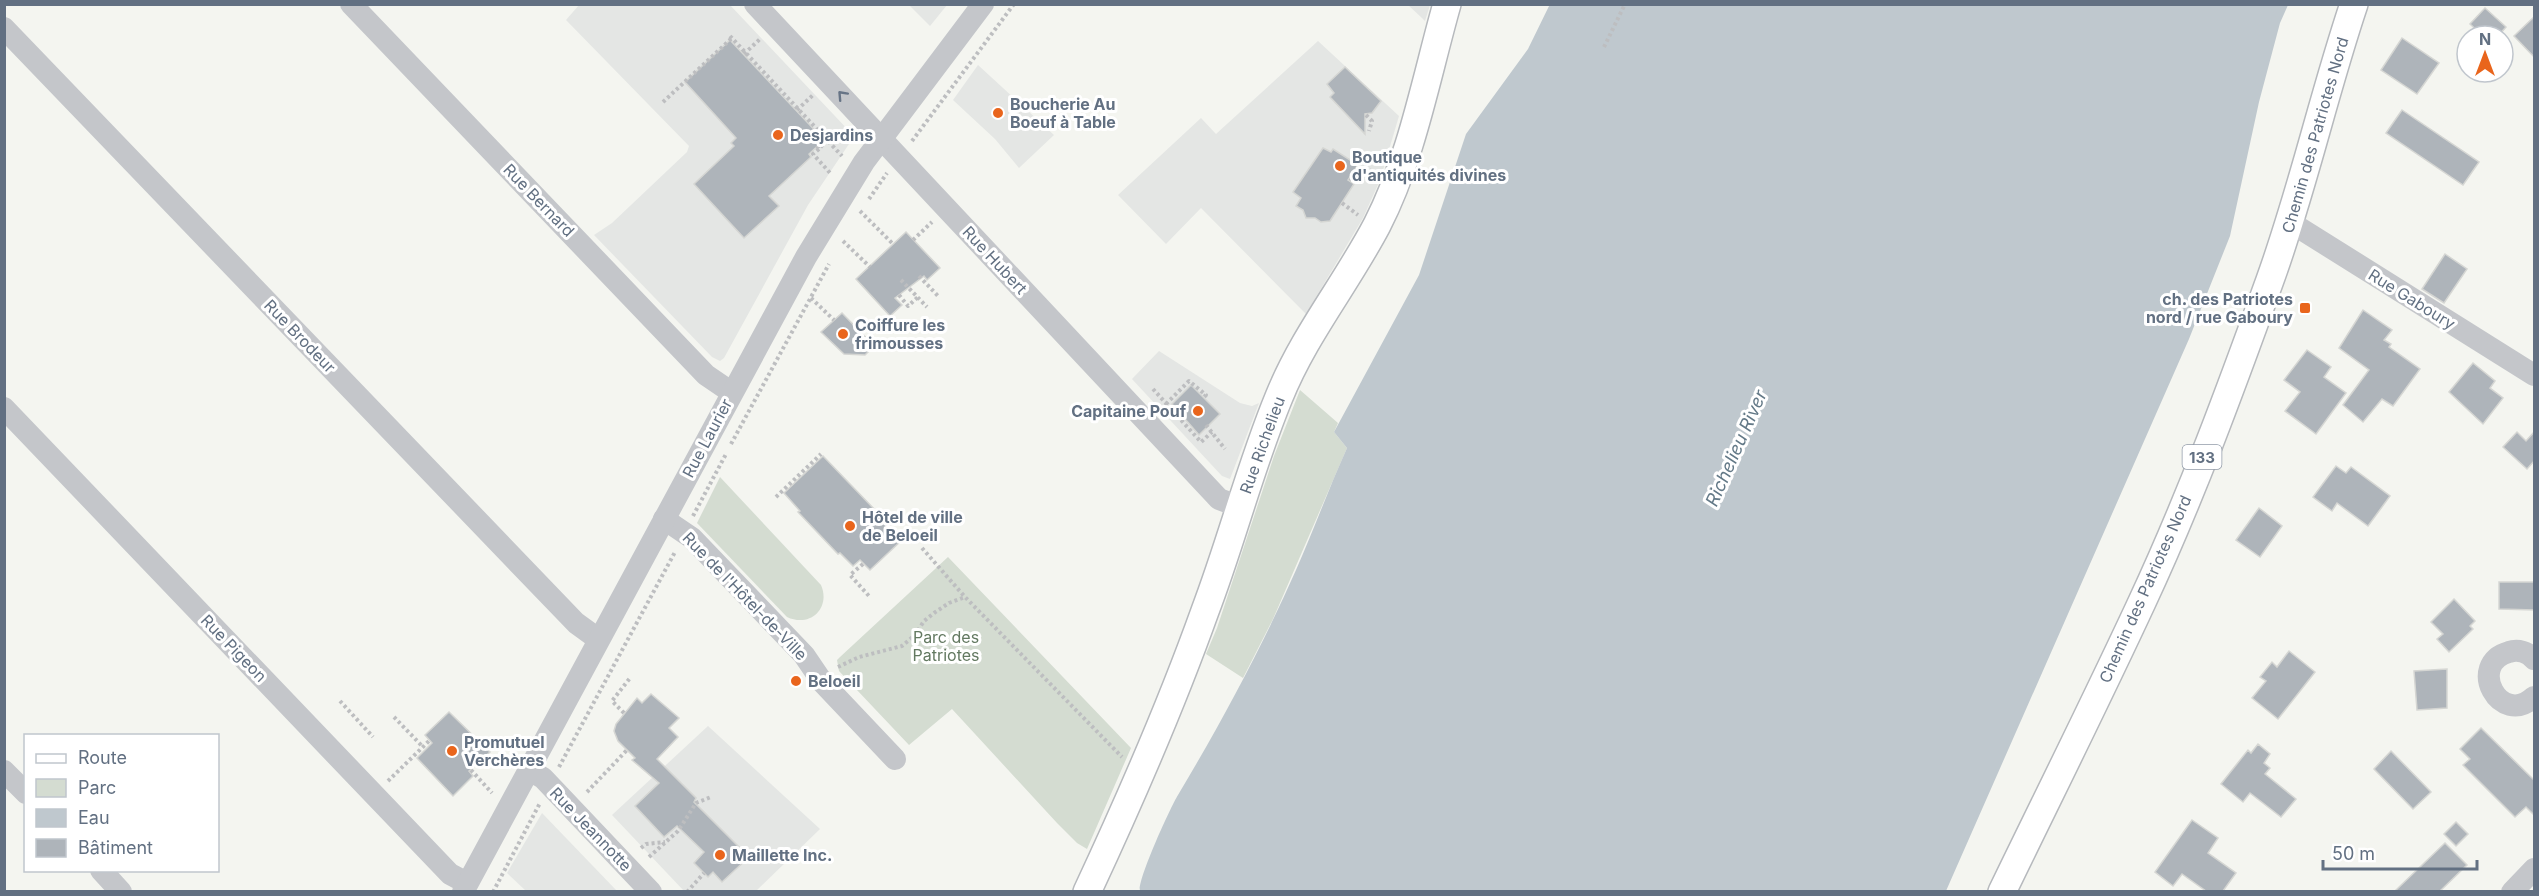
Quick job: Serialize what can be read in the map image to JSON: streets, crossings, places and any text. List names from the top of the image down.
{
  "streets": {
    "main road": ["Chemin des Patriotes Nord", "Rue Richelieu", "133"],
    "street": [
      "Rue Bernard",
      "Rue Hubert",
      "Rue Gaboury",
      "Rue Brodeur",
      "Rue Laurier",
      "Rue de l'Hôtel-de-Ville",
      "Rue Pigeon",
      "Rue Jeannotte"
    ]
  },
  "crossings": [
    ["Chemin des Patriotes Nord", "Rue Gaboury"],
    ["Rue Bernard", "Rue Laurier"],
    ["Rue Hubert", "Rue Laurier"],
    ["Rue Hubert", "Rue Richelieu"],
    ["Rue Brodeur", "Rue Laurier"],
    ["Rue Laurier", "Rue de l'Hôtel-de-Ville"],
    ["Rue Laurier", "Rue Pigeon"],
    ["Rue Laurier", "Rue Jeannotte"]
  ],
  "water": ["Richelieu River"],
  "parks": ["Parc des Patriotes"],
  "places": {
    "other": [
      "Boucherie Au Boeuf à Table",
      "Desjardins",
      "Boutique d'antiquités divines",
      "Coiffure les frimousses",
      "Capitaine Pouf",
      "Hôtel de ville de Beloeil",
      "Beloeil",
      "Promutuel Verchères",
      "Maillette Inc."
    ],
    "transit": ["ch. des Patriotes nord / rue Gaboury"]
  },
  "legend": [
    "Route",
    "Parc",
    "Eau",
    "Bâtiment"
  ],
  "scale_bar": "50 m",
  "north": "top"
}
